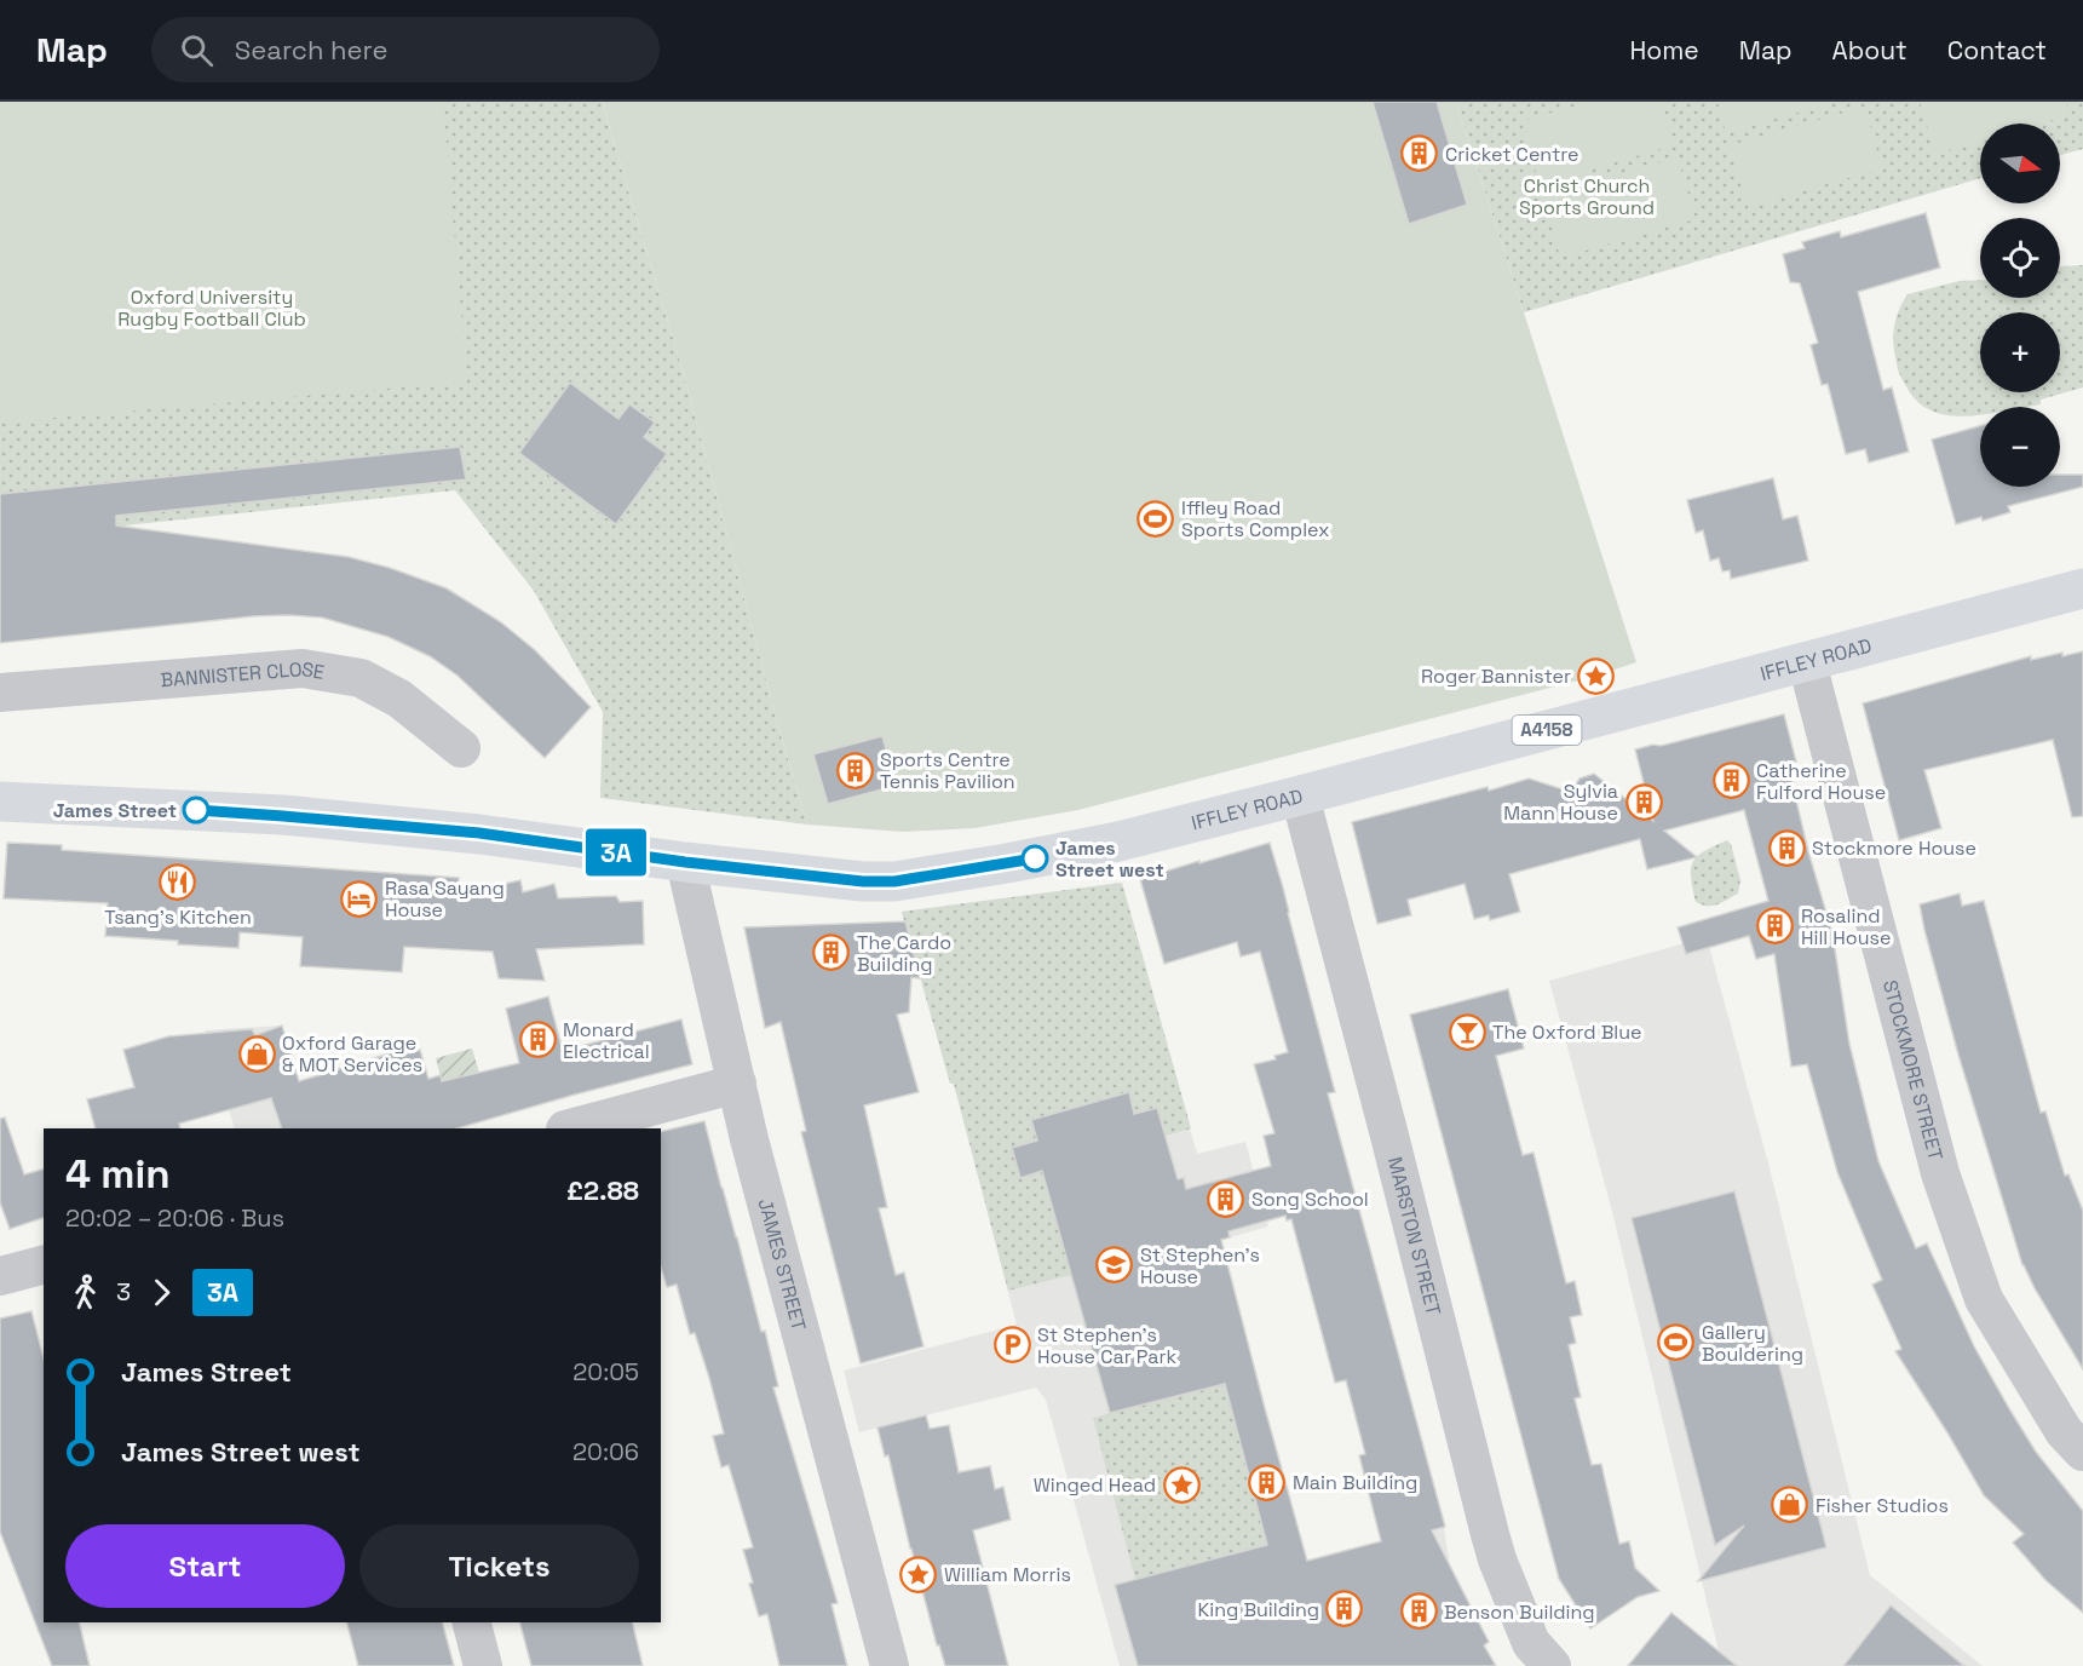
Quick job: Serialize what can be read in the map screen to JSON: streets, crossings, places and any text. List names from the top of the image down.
{
  "streets": {
    "main road": ["IFFLEY ROAD", "A4158"],
    "street": [
      "BANNISTER CLOSE",
      "STOCKMORE STREET",
      "MARSTON STREET",
      "JAMES STREET"
    ]
  },
  "crossings": [
    ["IFFLEY ROAD", "STOCKMORE STREET"],
    ["IFFLEY ROAD", "MARSTON STREET"],
    ["IFFLEY ROAD", "JAMES STREET"]
  ],
  "parks": ["Christ Church Sports Ground", "Oxford University Rugby Football Club"],
  "places": {
    "building": [
      "Cricket Centre",
      "Sports Centre Tennis Pavilion",
      "Catherine Fulford House",
      "Sylvia Mann House",
      "Stockmore House",
      "Rosalind Hill House",
      "The Cardo Building",
      "Monard Electrical",
      "Song School",
      "Main Building",
      "King Building",
      "Benson Building"
    ],
    "sports": ["Iffley Road Sports Complex", "Gallery Bouldering"],
    "place": ["Roger Bannister", "Winged Head", "William Morris"],
    "other": ["James Street", "James Street west"],
    "restaurant": ["Tsang's Kitchen"],
    "hotel": ["Rasa Sayang House"],
    "bar": ["The Oxford Blue"],
    "shop": ["Oxford Garage & MOT Services", "Fisher Studios"],
    "school or university": ["St Stephen's House"],
    "parking": ["St Stephen's House Car Park"]
  },
  "lines": ["bus line 3A"],
  "north": "right",
  "page": {
    "header": "Map",
    "search": "Search here",
    "nav": [
      "Home",
      "Map",
      "About",
      "Contact"
    ],
    "on_map": "3A",
    "map_buttons": ["+", "−"],
    "heading": ["4 min", "20:02 – 20:06 · Bus", "£2.88"],
    "legs": ["3", "3A"],
    "list": [
      {
        "name": "James Street",
        "value": "20:05"
      },
      {
        "name": "James Street west",
        "value": "20:06"
      }
    ],
    "buttons": ["Start", "Tickets"]
  }
}
